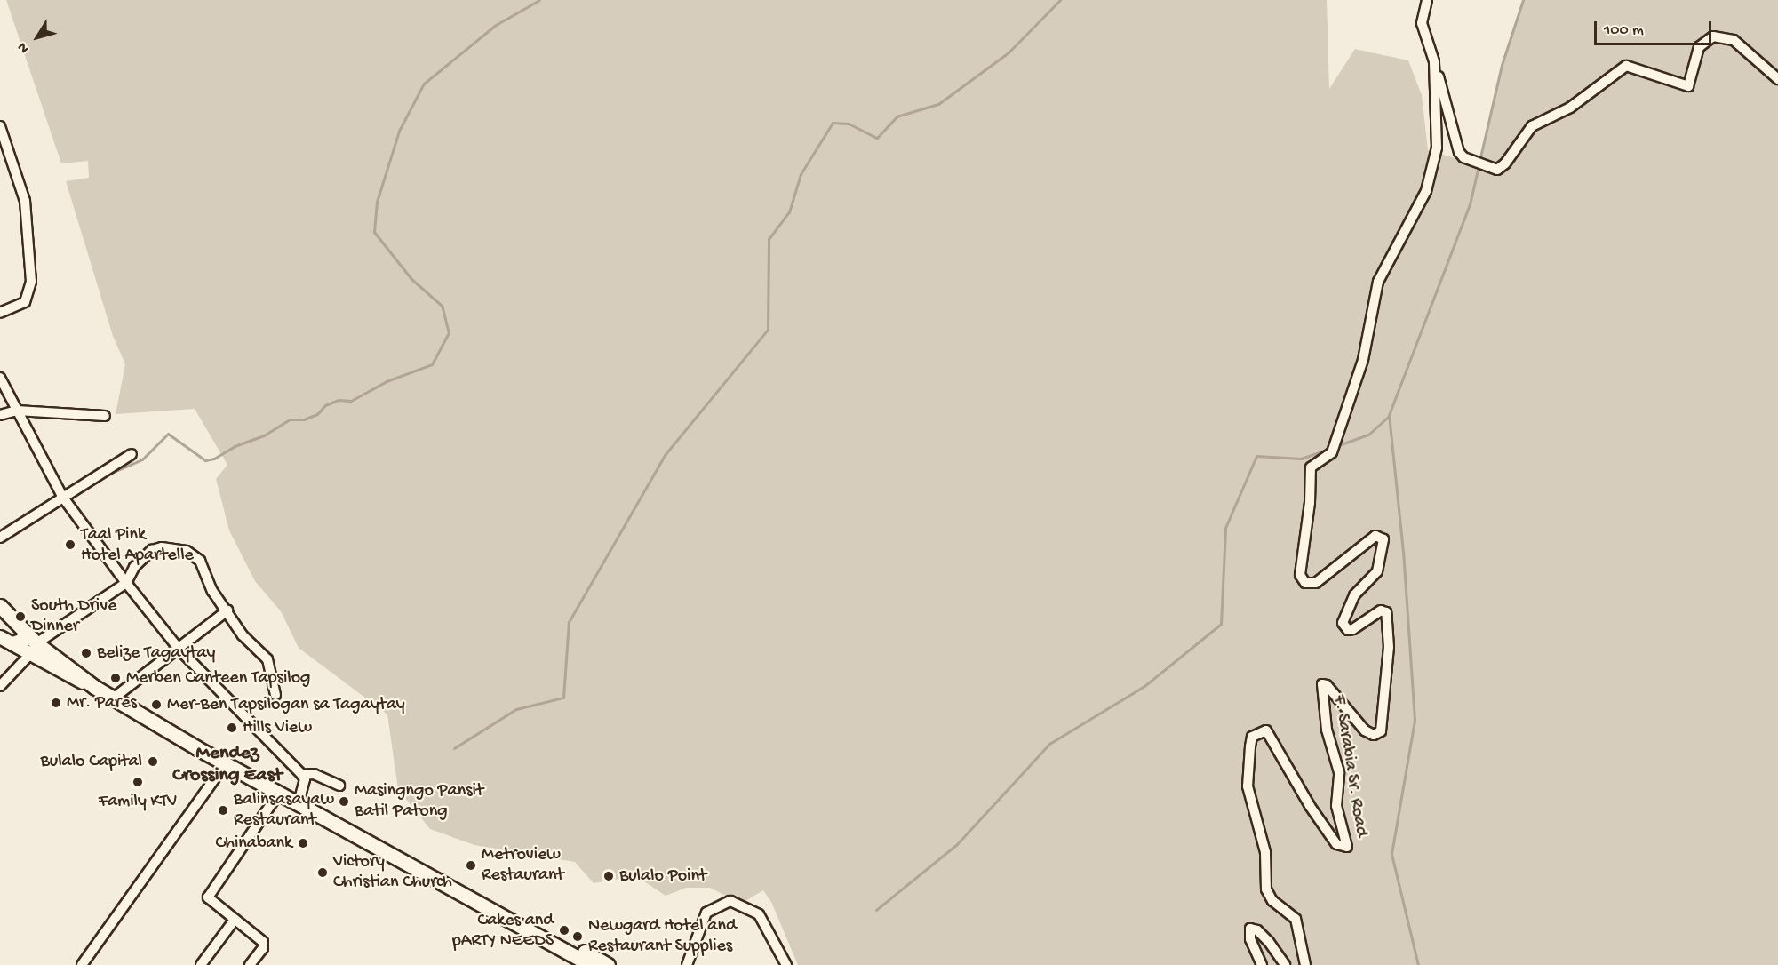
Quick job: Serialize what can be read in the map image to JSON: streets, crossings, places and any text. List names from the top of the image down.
{
  "streets": {
    "street": ["F. Sarabia Sr. Road"]
  },
  "districts": ["Mendez Crossing East"],
  "places": [
    "Taal Pink Hotel Apartelle",
    "South Drive Dinner",
    "Belize Tagaytay",
    "Merben Canteen Tapsilog",
    "Mr. Pares",
    "Mer-Ben Tapsilogan sa Tagaytay",
    "Hills View",
    "Bulalo Capital",
    "Family KTV",
    "Masingngo Pansit Batil Patong",
    "Balinsasayaw Restaurant",
    "Chinabank",
    "Metroview Restaurant",
    "Victory Christian Church",
    "Bulalo Point",
    "Cakes and pARTY NEEDS",
    "Newgard Hotel and Restaurant Supplies"
  ],
  "scale_bar": "100 m",
  "north": "bottom left"
}
